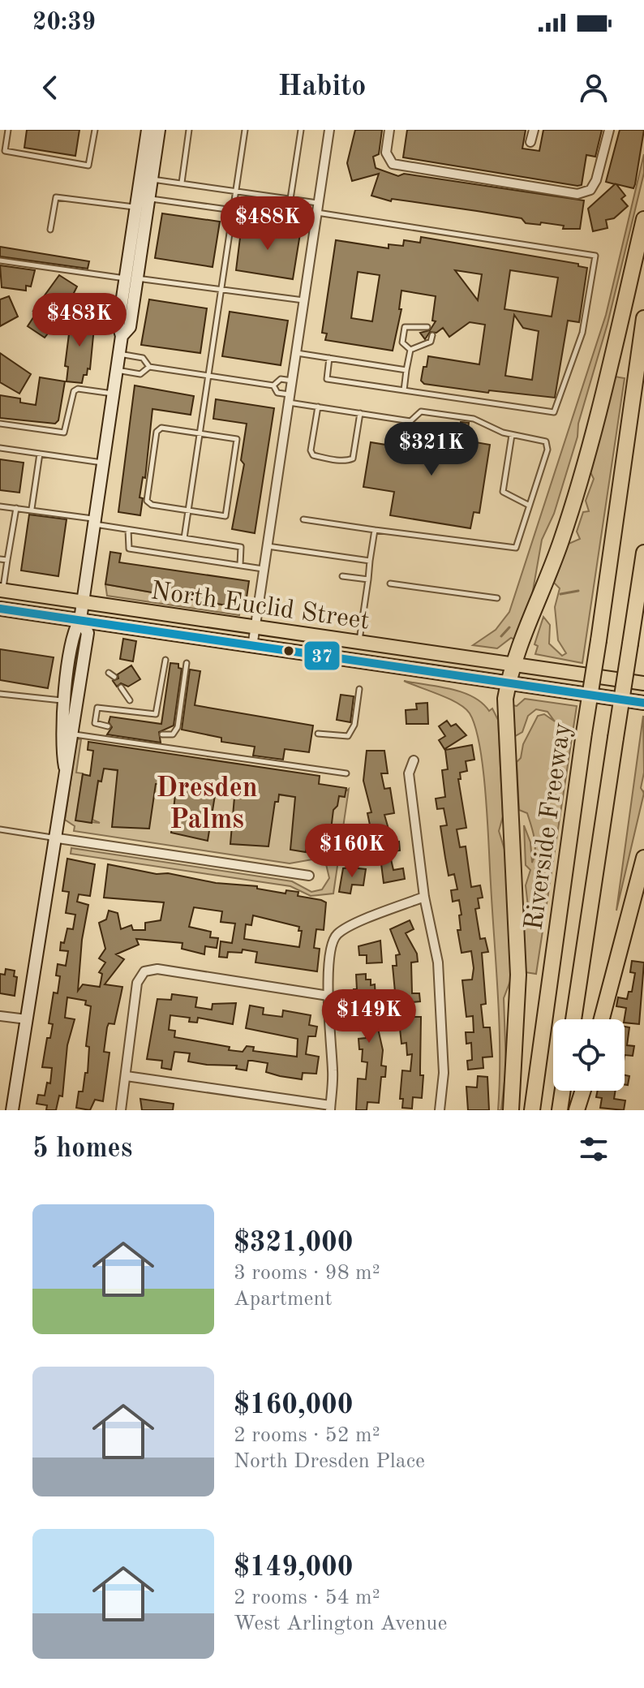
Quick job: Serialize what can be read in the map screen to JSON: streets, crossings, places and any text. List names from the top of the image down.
{
  "streets": {
    "highway": ["Riverside Freeway"],
    "main road": ["North Euclid Street"]
  },
  "districts": ["Dresden Palms"],
  "lines": ["transit line 37"],
  "page": {
    "status": "20:39",
    "header": "Habito",
    "price": [
      "$488K",
      "$483K",
      "$321K",
      "$160K",
      "$149K"
    ],
    "heading": "5 homes",
    "list": [
      {
        "name": "$321,000",
        "note": "3 rooms · 98 m² · Apartment"
      },
      {
        "name": "$160,000",
        "note": "2 rooms · 52 m² · North Dresden Place"
      },
      {
        "name": "$149,000",
        "note": "2 rooms · 54 m² · West Arlington Avenue"
      }
    ]
  }
}
